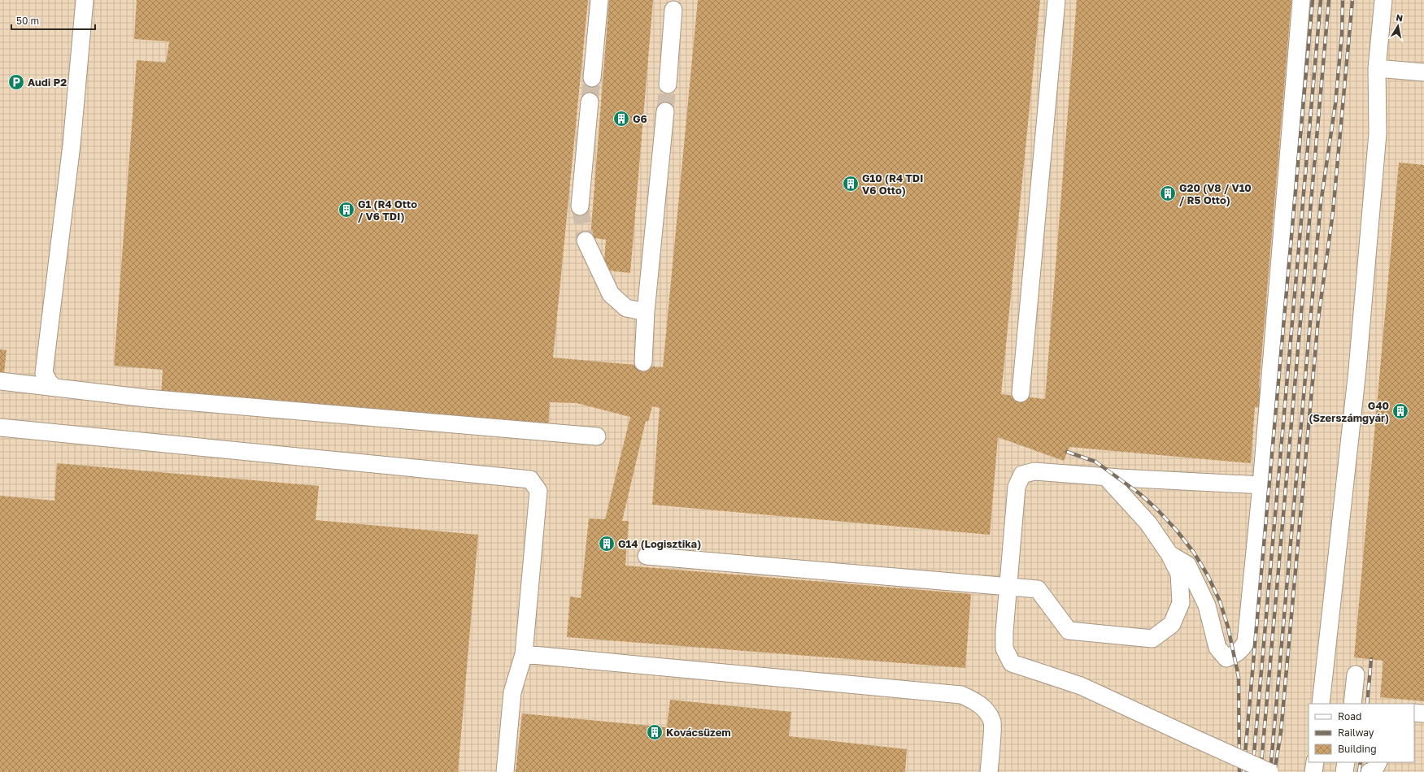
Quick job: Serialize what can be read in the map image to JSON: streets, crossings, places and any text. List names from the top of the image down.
{
  "places": {
    "parking": ["Audi P2"],
    "building": [
      "G6",
      "G10 (R4 TDI V6 Otto)",
      "G20 (V8 / V10 / R5 Otto)",
      "G1 (R4 Otto / V6 TDI)",
      "G40 (Szerszámgyár)",
      "G14 (Logisztika)",
      "Kovácsüzem"
    ]
  },
  "legend": ["Road", "Railway", "Building"],
  "scale_bar": "50 m",
  "north": "top"
}
